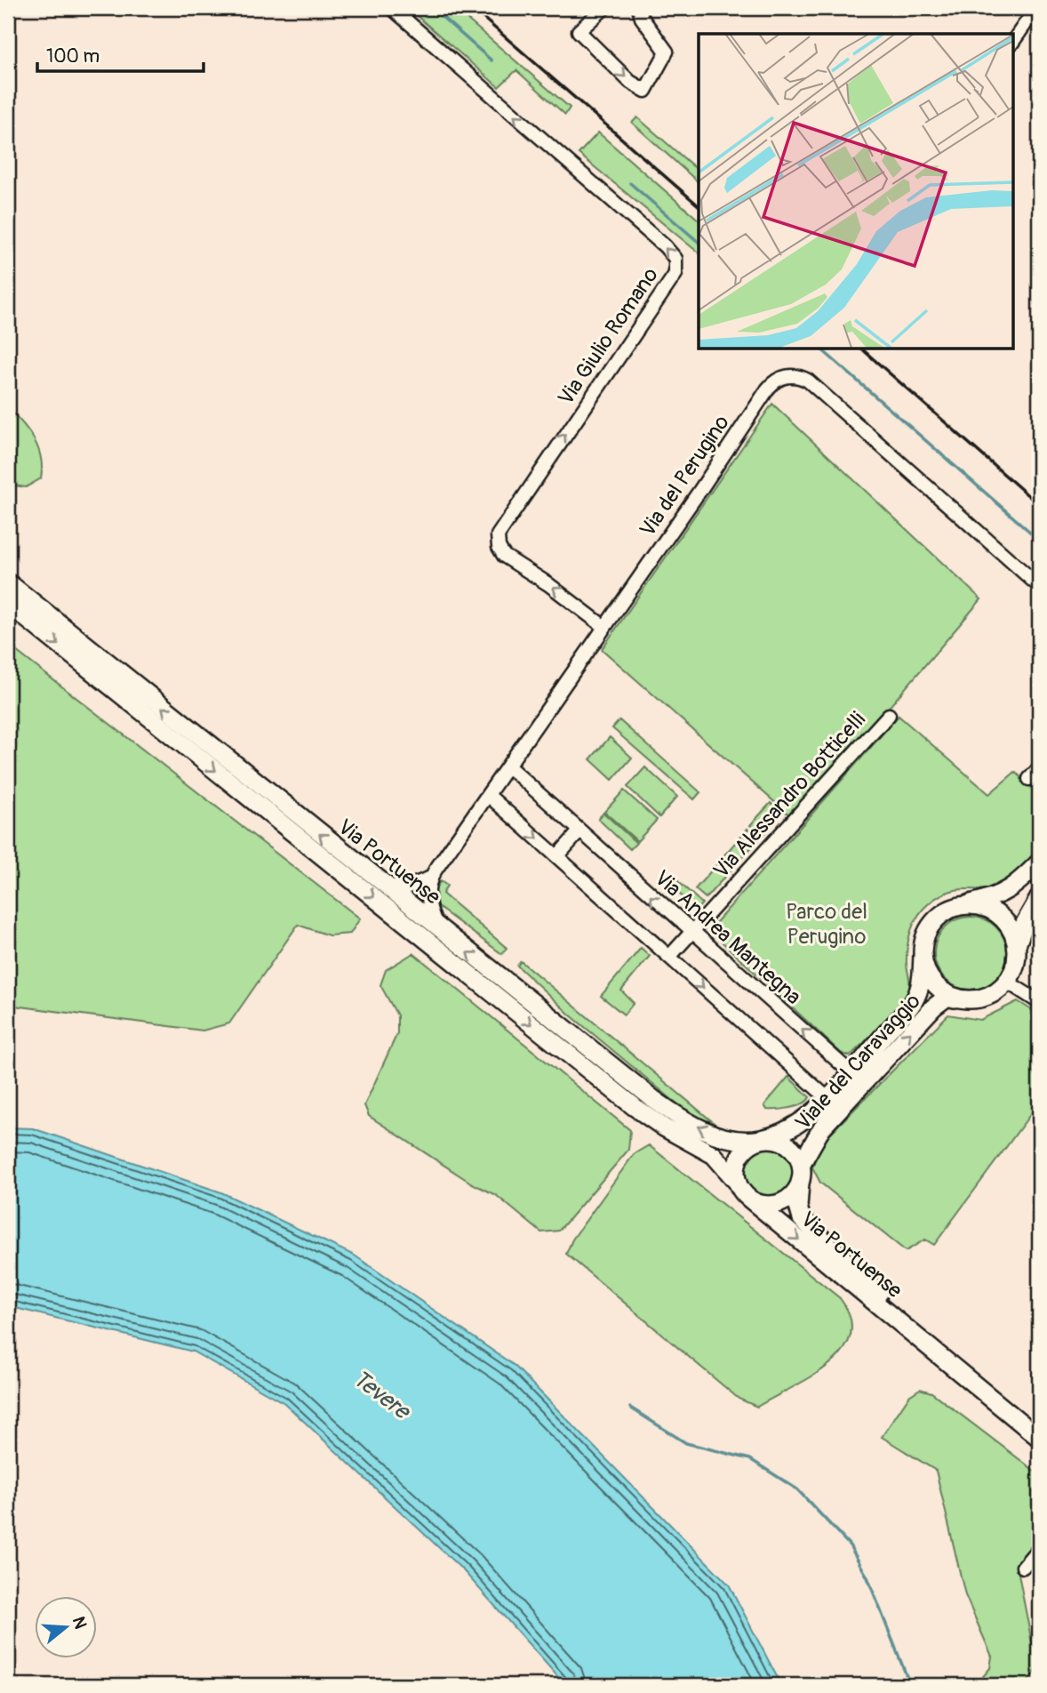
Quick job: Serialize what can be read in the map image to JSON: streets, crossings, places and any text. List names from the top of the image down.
{
  "streets": {
    "street": [
      "Via Giulio Romano",
      "Via del Perugino",
      "Via Alessandro Botticelli",
      "Via Portuense",
      "Via Andrea Mantegna",
      "Viale del Caravaggio"
    ]
  },
  "crossings": [
    ["Via Giulio Romano", "Via del Perugino"],
    ["Via del Perugino", "Via Andrea Mantegna"],
    ["Via Alessandro Botticelli", "Via Andrea Mantegna"],
    ["Via Portuense", "Viale del Caravaggio"],
    ["Via Andrea Mantegna", "Viale del Caravaggio"]
  ],
  "water": ["Tevere"],
  "parks": ["Parco del Perugino"],
  "scale_bar": "100 m",
  "north": "right"
}
